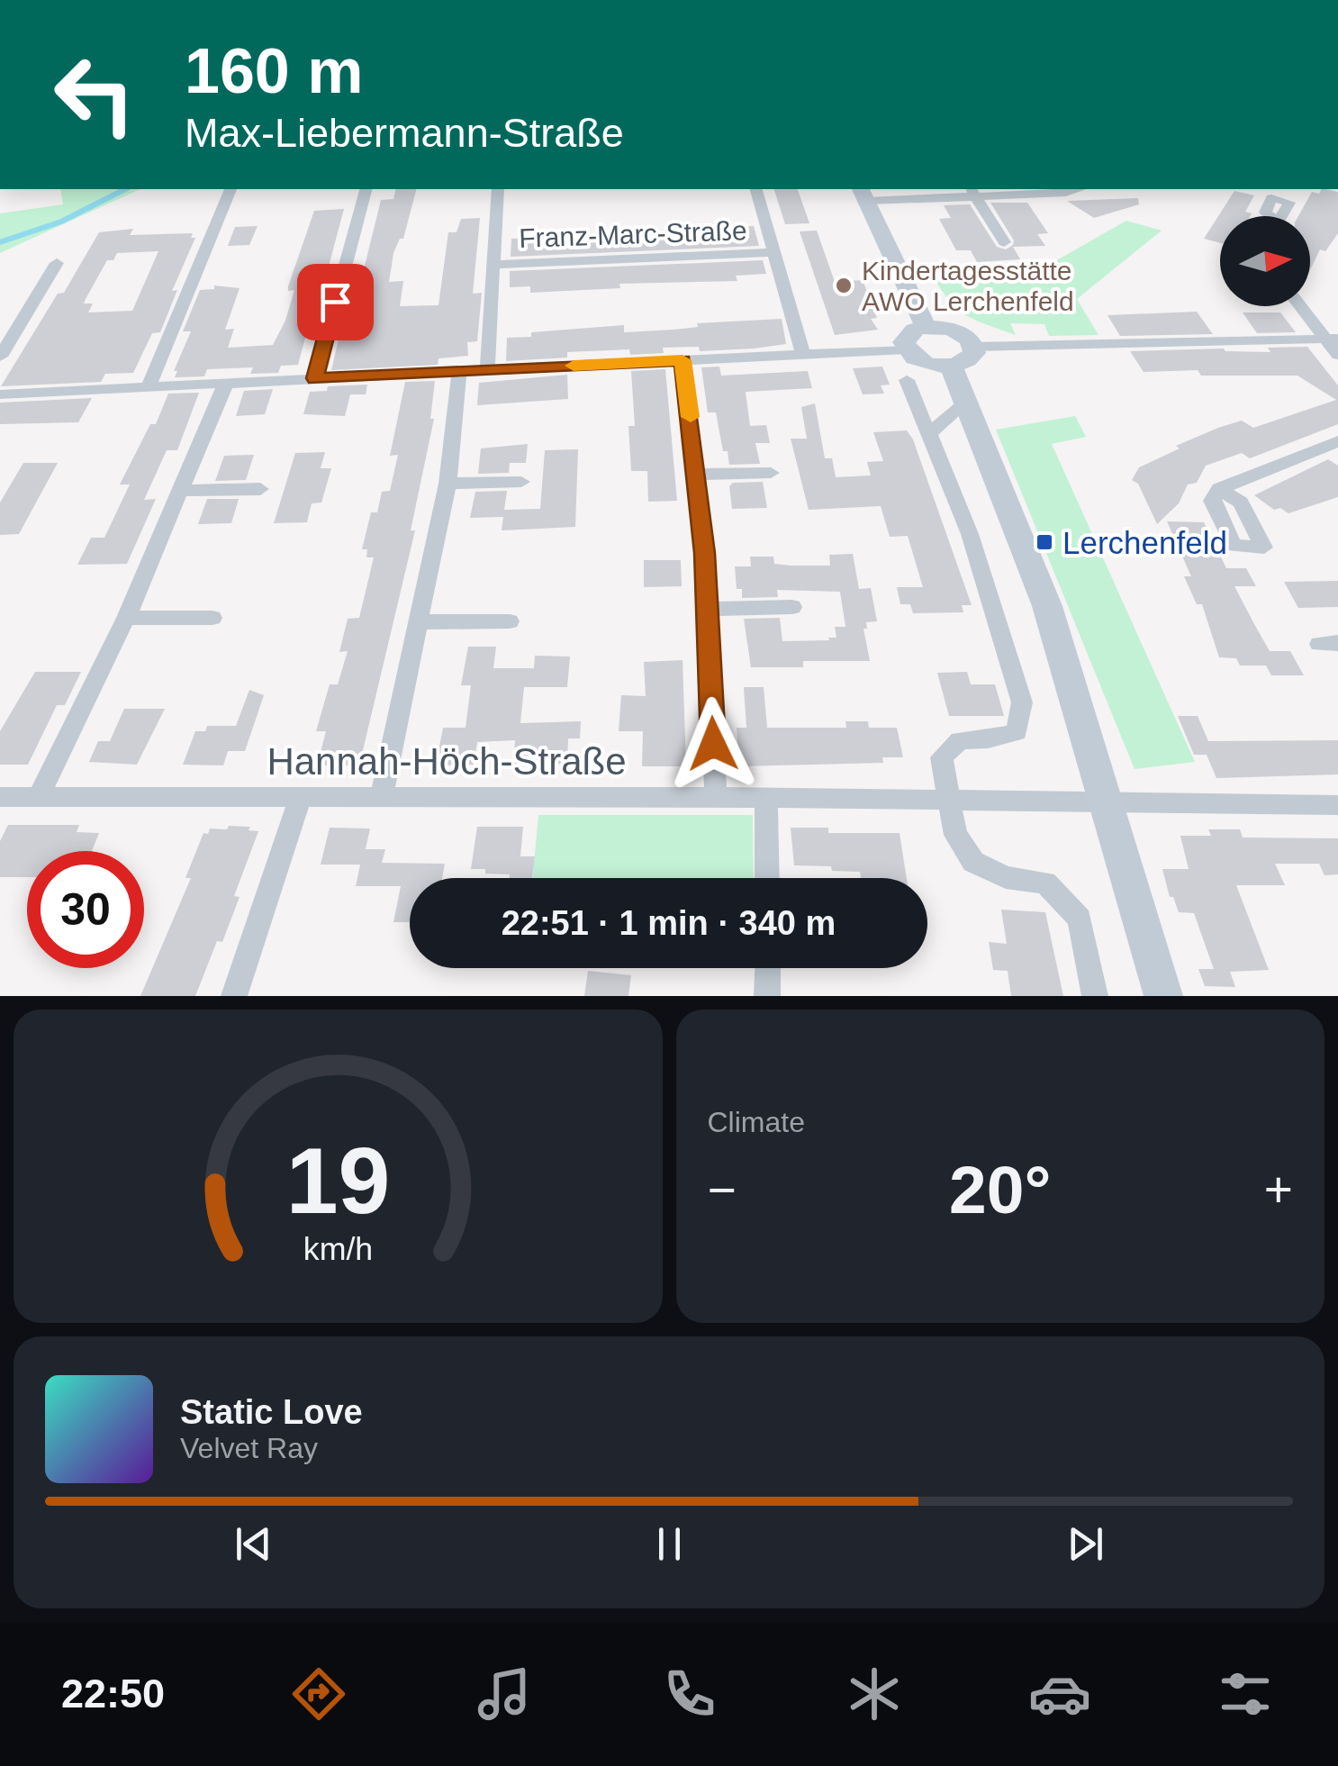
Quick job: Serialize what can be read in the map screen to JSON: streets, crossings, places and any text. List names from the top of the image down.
{
  "streets": {
    "street": ["Franz-Marc-Straße", "Hannah-Höch-Straße"]
  },
  "places": {
    "other": ["Kindertagesstätte AWO Lerchenfeld"],
    "transit": ["Lerchenfeld"]
  },
  "north": "right",
  "page": {
    "turn": ["160 m", "Max-Liebermann-Straße"],
    "limit": "30",
    "trip": "22:51 · 1 min · 340 m",
    "tile": "Climate",
    "heat": ["−", "20°", "+"],
    "song": ["Static Love", "Velvet Ray"],
    "tabs": "22:50",
    "gauge": ["19", "km/h"]
  }
}
